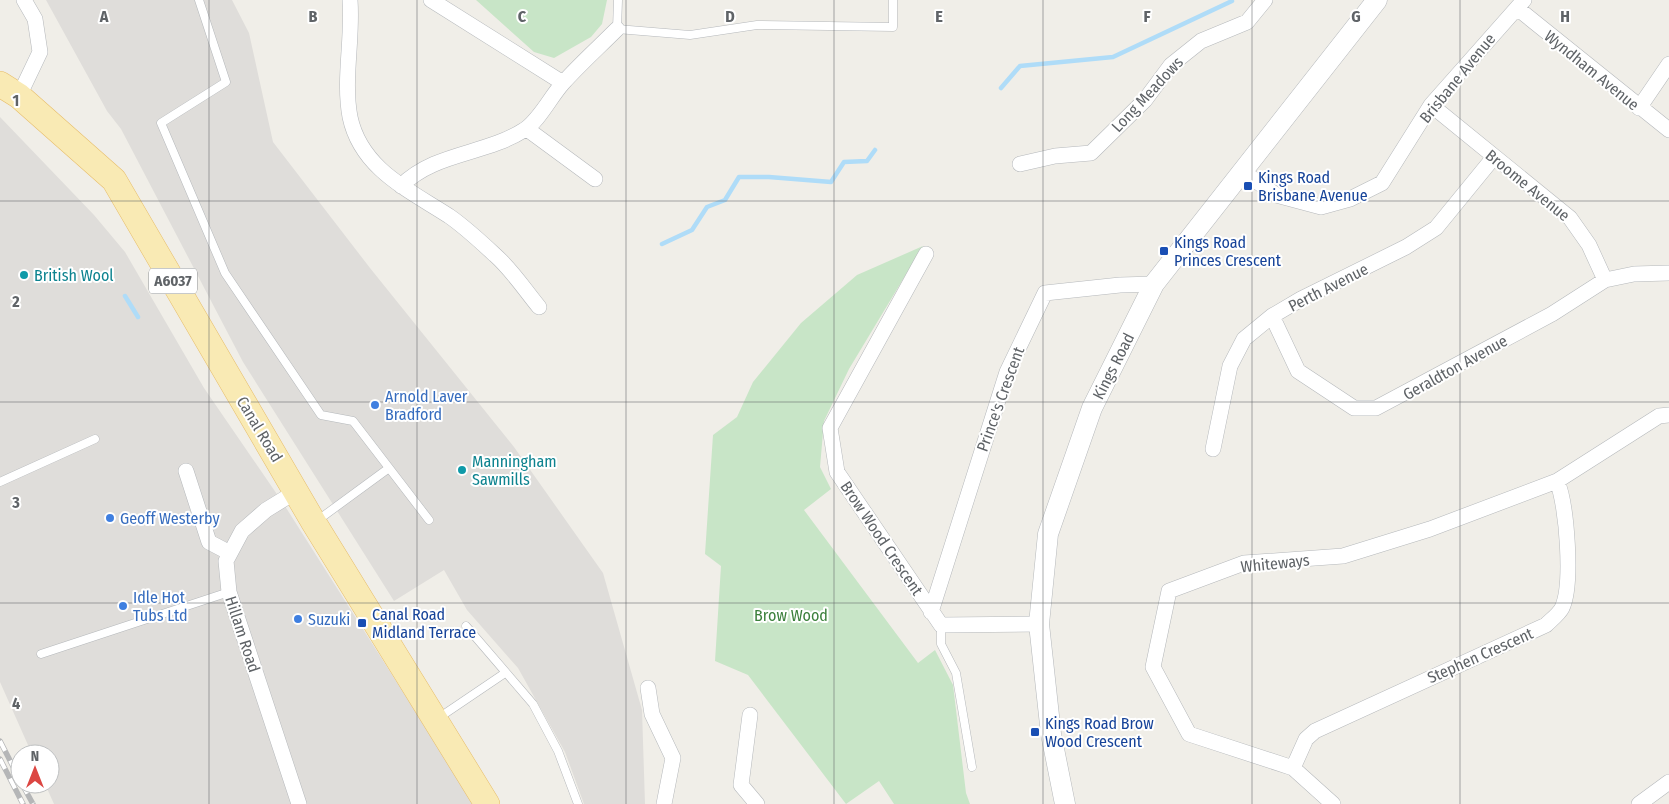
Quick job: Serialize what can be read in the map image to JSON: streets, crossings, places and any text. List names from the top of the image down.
{
  "streets": {
    "main road": ["A6037", "Canal Road"],
    "street": [
      "Wyndham Avenue",
      "Brisbane Avenue",
      "Long Meadows",
      "Broome Avenue",
      "Perth Avenue",
      "Kings Road",
      "Geraldton Avenue",
      "Prince's Crescent",
      "Brow Wood Crescent",
      "Whiteways",
      "Hillam Road",
      "Stephen Crescent"
    ]
  },
  "crossings": [
    ["Wyndham Avenue", "Brisbane Avenue"],
    ["Brisbane Avenue", "Broome Avenue"],
    ["Brisbane Avenue", "Kings Road"],
    ["Broome Avenue", "Perth Avenue"],
    ["Broome Avenue", "Geraldton Avenue"],
    ["Perth Avenue", "Geraldton Avenue"],
    ["Kings Road", "Prince's Crescent"],
    ["Prince's Crescent", "Brow Wood Crescent"],
    ["Canal Road", "Hillam Road"],
    ["Whiteways", "Stephen Crescent"]
  ],
  "parks": ["Brow Wood"],
  "places": {
    "transit": [
      "Kings Road Brisbane Avenue",
      "Kings Road Princes Crescent",
      "Canal Road Midland Terrace",
      "Kings Road Brow Wood Crescent"
    ],
    "other": [
      "British Wool",
      "Arnold Laver Bradford",
      "Manningham Sawmills",
      "Geoff Westerby",
      "Idle Hot Tubs Ltd",
      "Suzuki"
    ]
  },
  "north": "top",
  "grid": {
    "columns": [
      "A",
      "B",
      "C",
      "D",
      "E",
      "F",
      "G",
      "H"
    ],
    "rows": [
      "1",
      "2",
      "3",
      "4"
    ]
  }
}
